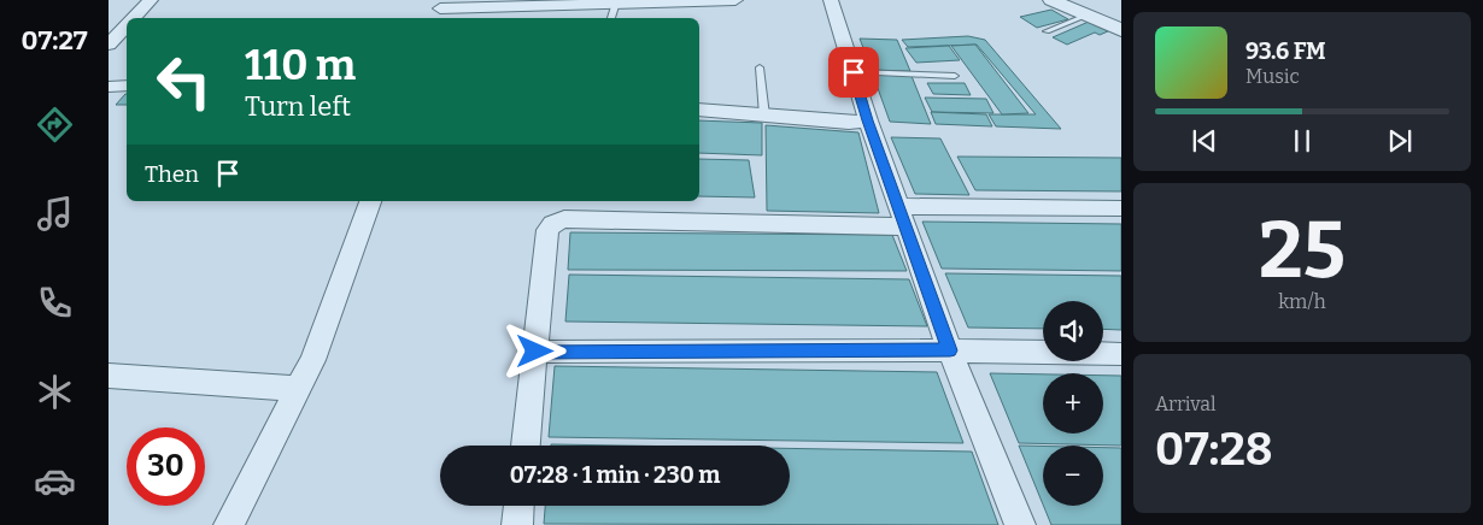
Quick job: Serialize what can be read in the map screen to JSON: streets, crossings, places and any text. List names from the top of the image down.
{
  "page": {
    "tabs": "07:27",
    "turn": ["110 m", "Turn left"],
    "song": ["93.6 FM", "Music"],
    "then": "Then",
    "tile": [
      ["25", "km/h"],
      ["Arrival", "07:28"]
    ],
    "map_buttons": ["+", "−"],
    "limit": "30",
    "trip": "07:28 · 1 min · 230 m"
  }
}
